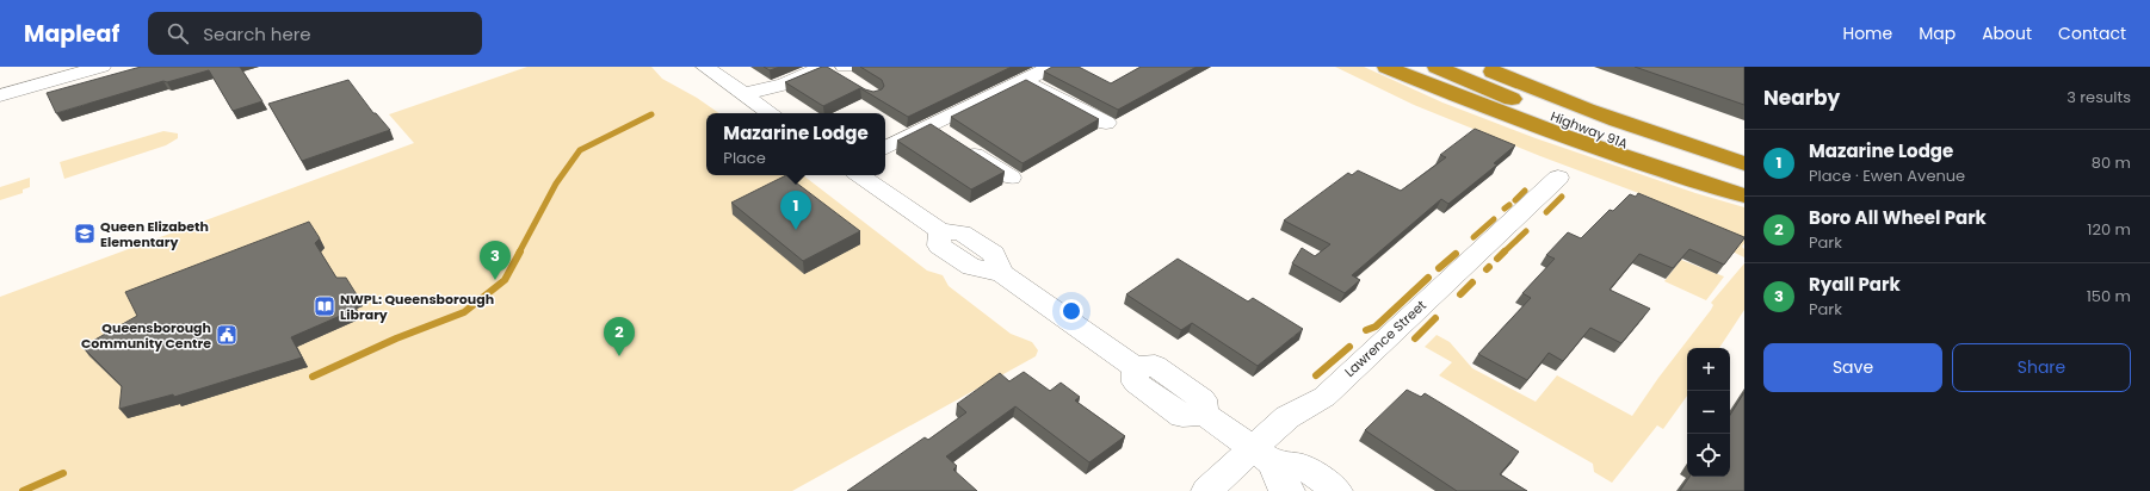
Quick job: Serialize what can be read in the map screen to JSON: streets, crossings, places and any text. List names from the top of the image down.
{
  "streets": {
    "highway": ["Highway 91A"],
    "street": ["Lawrence Street"]
  },
  "places": {
    "school or university": ["Queen Elizabeth Elementary"],
    "library": ["NWPL: Queensborough Library"],
    "public building": ["Queensborough Community Centre"]
  },
  "page": {
    "header": "Mapleaf",
    "search": "Search here",
    "nav": [
      "Home",
      "Map",
      "About",
      "Contact"
    ],
    "heading": ["Nearby", "3 results"],
    "popup": ["Mazarine Lodge", "Place"],
    "list": [
      {
        "mark": "1",
        "name": "Mazarine Lodge",
        "note": "Place · Ewen Avenue",
        "value": "80 m"
      },
      {
        "mark": "2",
        "name": "Boro All Wheel Park",
        "note": "Park",
        "value": "120 m"
      },
      {
        "mark": "3",
        "name": "Ryall Park",
        "note": "Park",
        "value": "150 m"
      }
    ],
    "pins": ["1", "3", "2"],
    "buttons": ["Save", "Share"],
    "map_buttons": ["+", "−"]
  }
}
